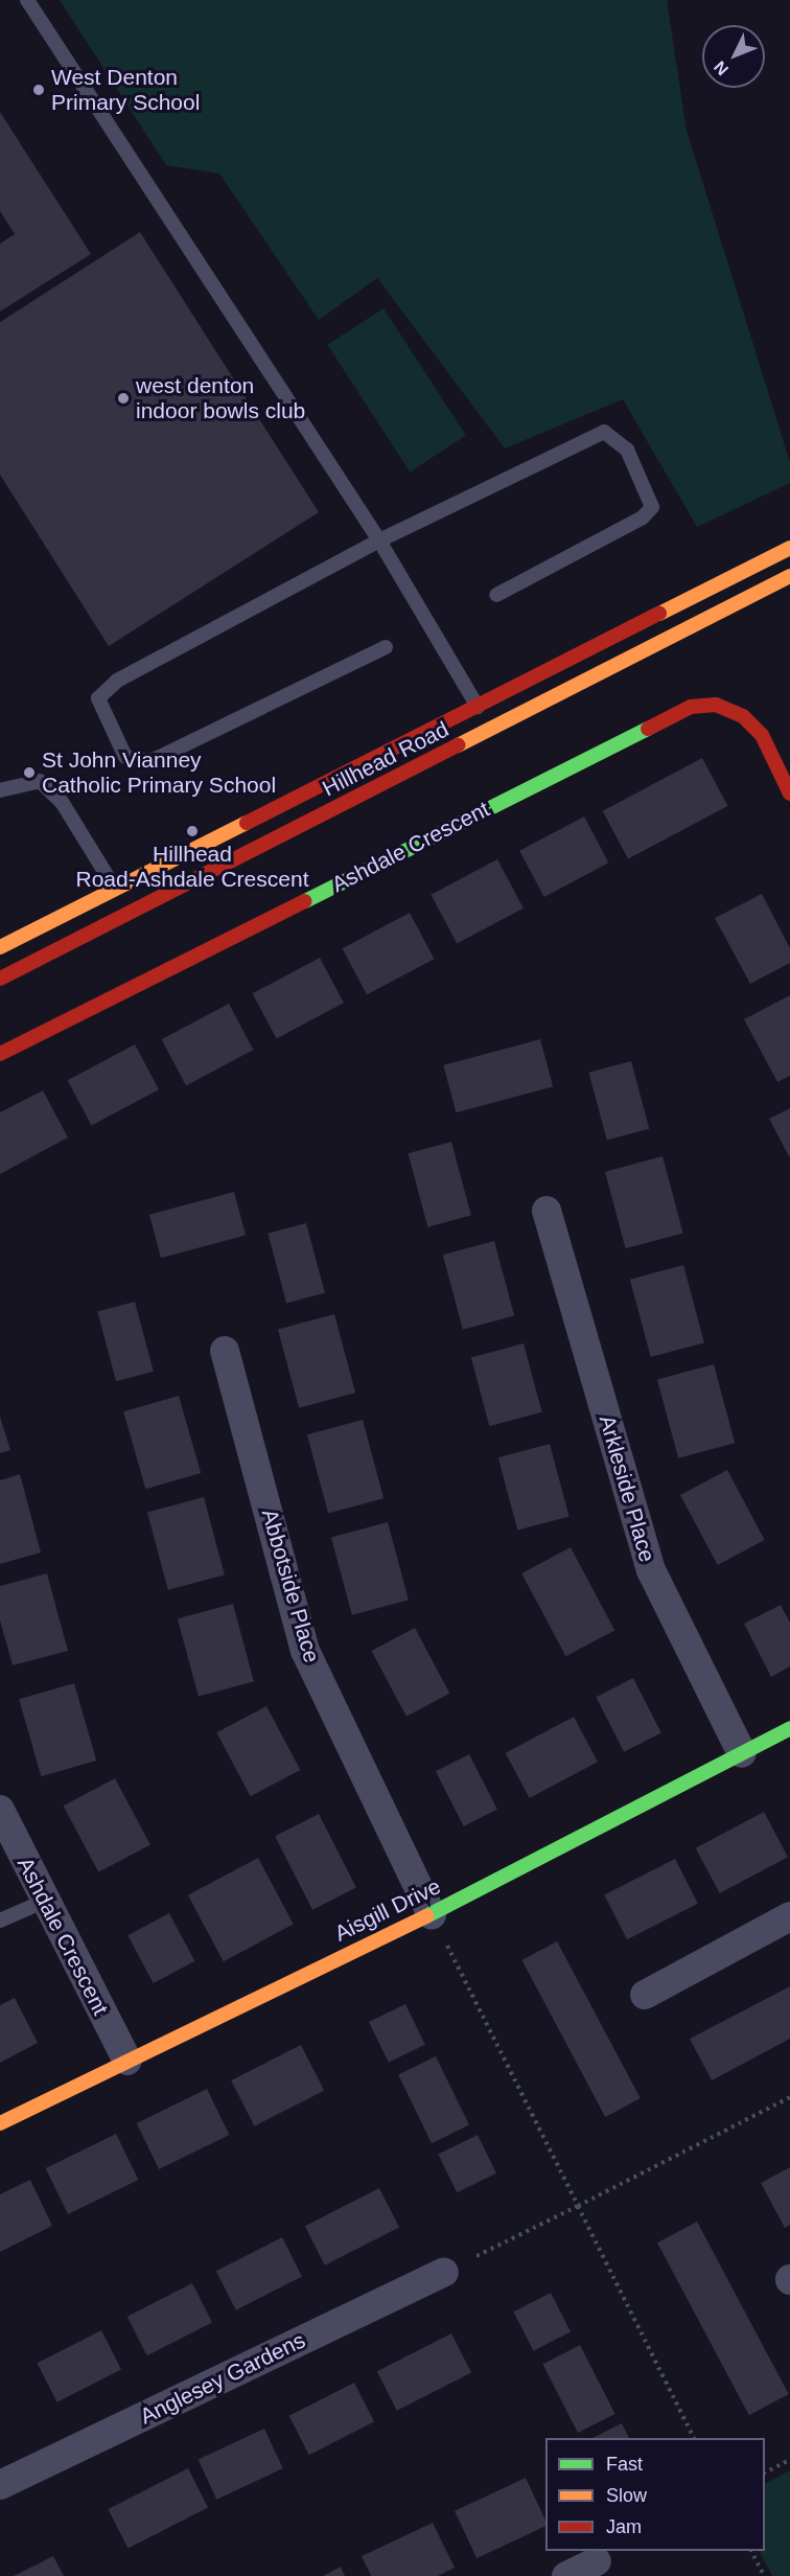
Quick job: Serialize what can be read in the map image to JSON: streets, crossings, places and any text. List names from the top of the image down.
{
  "streets": {
    "street": [
      "Hillhead Road",
      "Ashdale Crescent",
      "Arkleside Place",
      "Abbotside Place",
      "Aisgill Drive",
      "Anglesey Gardens"
    ]
  },
  "crossings": [
    ["Ashdale Crescent", "Aisgill Drive"],
    ["Arkleside Place", "Aisgill Drive"],
    ["Abbotside Place", "Aisgill Drive"]
  ],
  "places": [
    "West Denton Primary School",
    "west denton indoor bowls club",
    "St John Vianney Catholic Primary School",
    "Hillhead Road-Ashdale Crescent"
  ],
  "legend": ["Fast", "Slow", "Jam"],
  "north": "bottom left"
}
